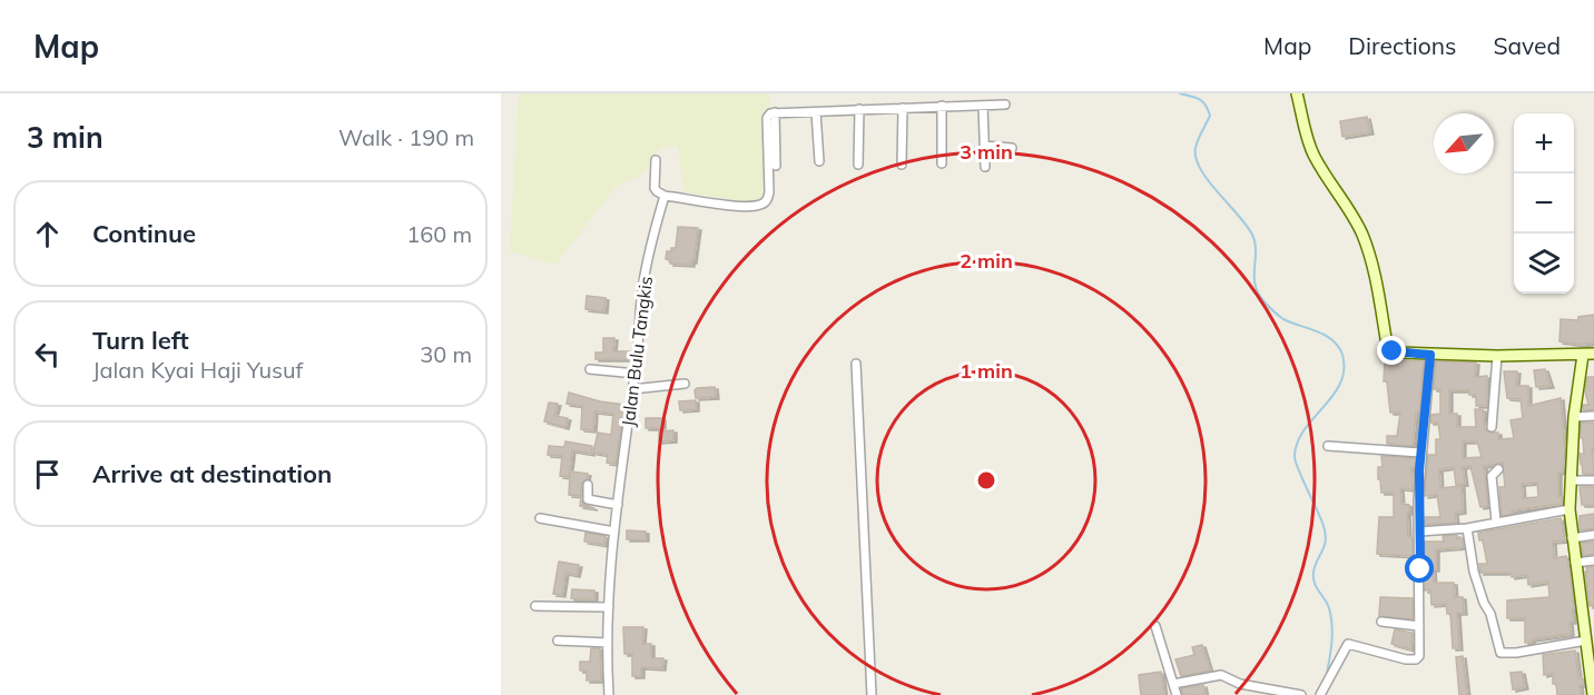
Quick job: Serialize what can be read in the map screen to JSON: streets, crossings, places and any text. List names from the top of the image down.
{
  "streets": {
    "street": ["Jalan Bulu Tangkis"]
  },
  "north": "bottom left",
  "page": {
    "header": "Map",
    "nav": ["Map", "Directions", "Saved"],
    "heading": ["3 min", "Walk · 190 m"],
    "map_buttons": ["+", "−"],
    "list": [
      ["Continue", "160 m"],
      ["Turn left", "Jalan Kyai Haji Yusuf", "30 m"],
      "Arrive at destination"
    ]
  },
  "rings": ["3 min", "2 min", "1 min"]
}
